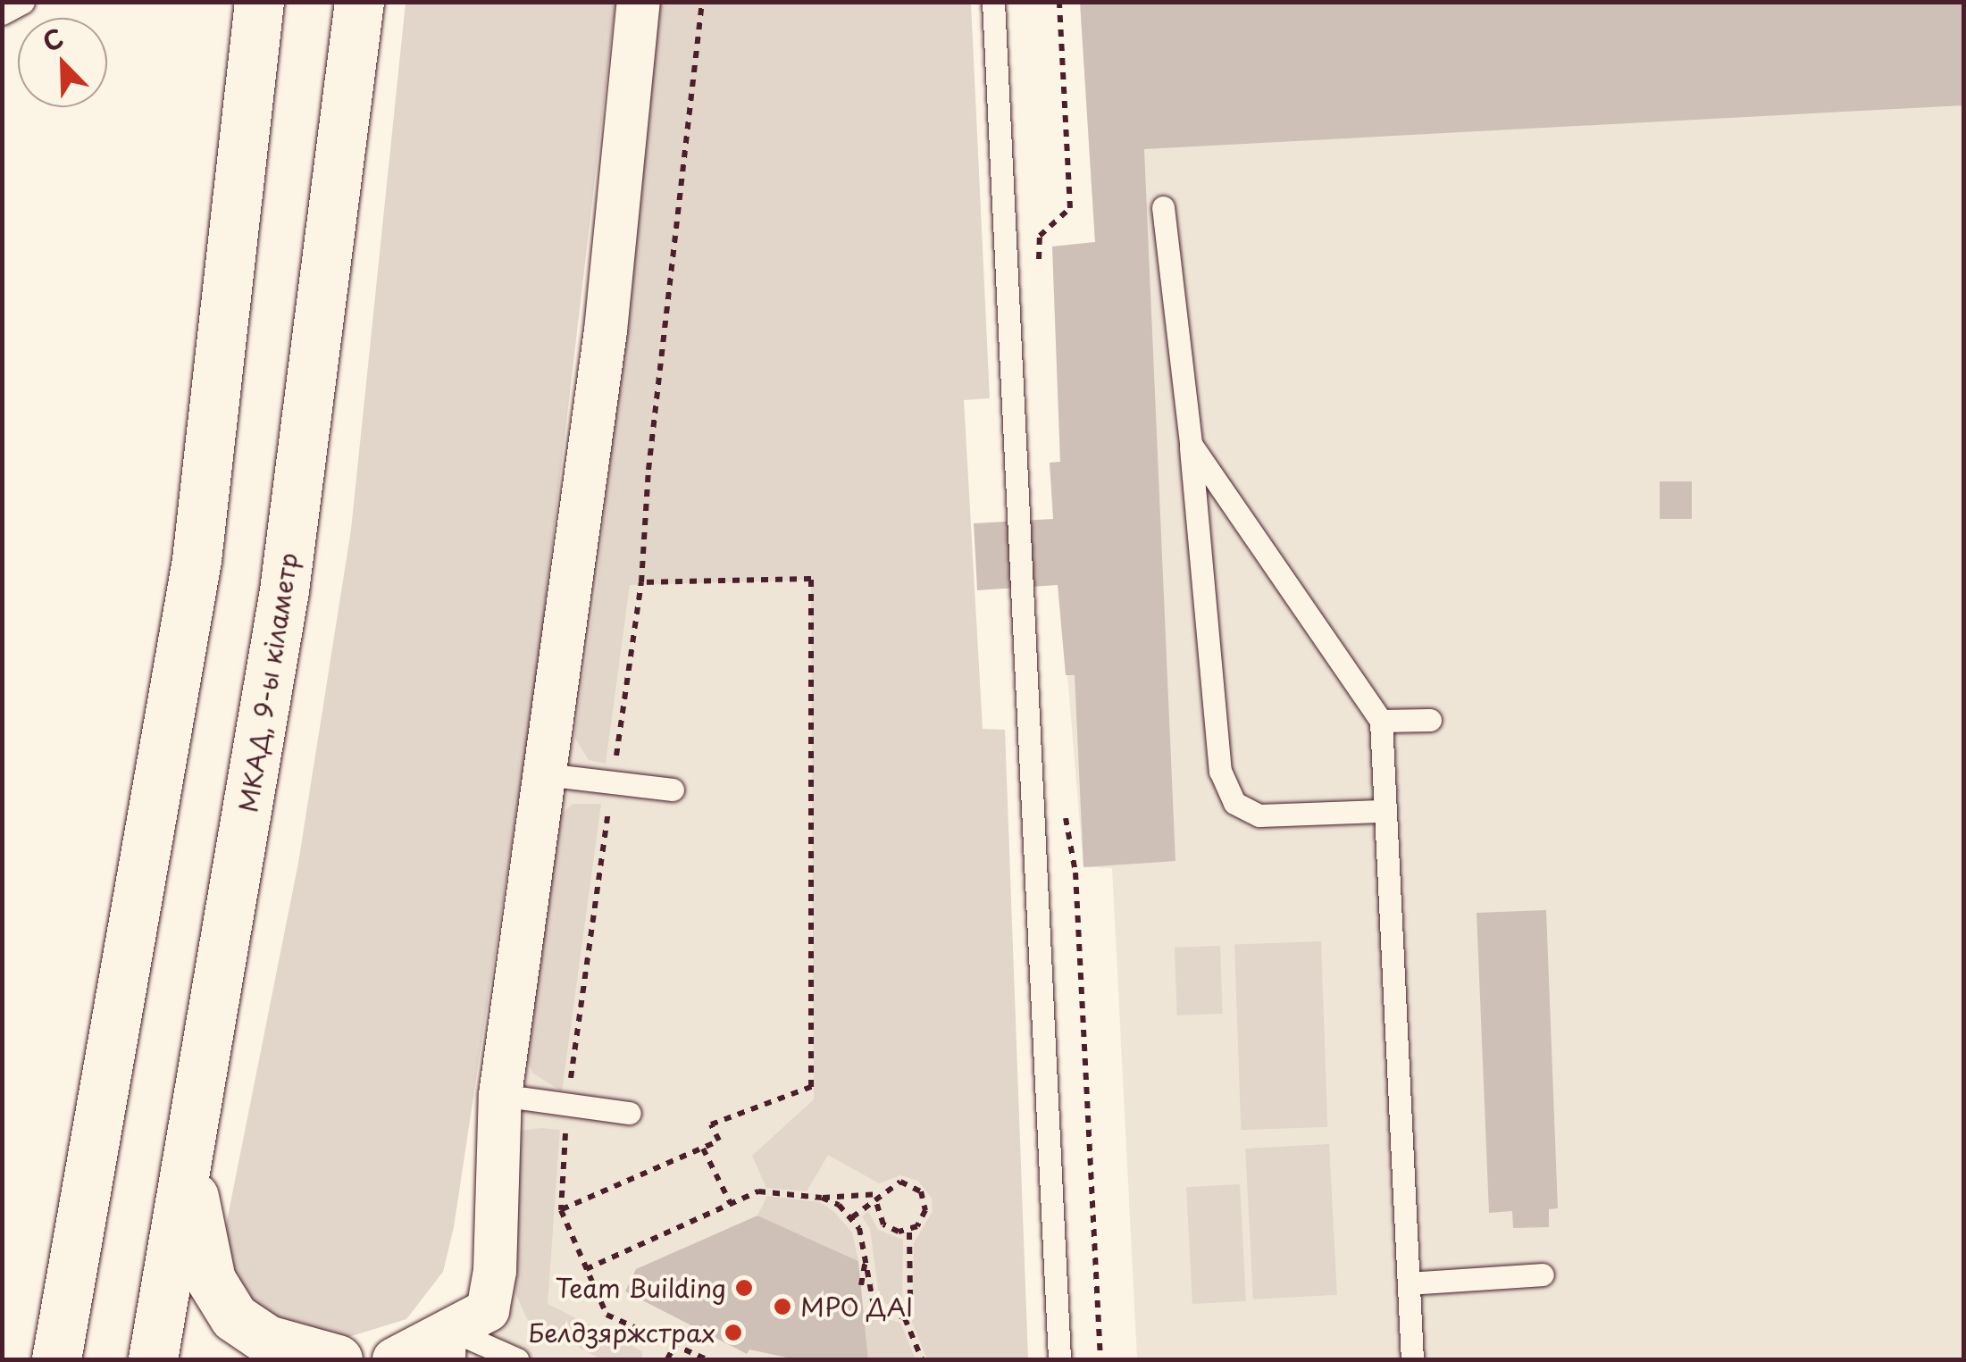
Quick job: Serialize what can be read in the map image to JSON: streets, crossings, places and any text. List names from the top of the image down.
{
  "streets": {
    "highway": ["МКАД, 9-ы кіламетр"]
  },
  "places": ["Team Building", "МРО ДАІ", "Белдзяржстрах"],
  "north": "top left"
}
